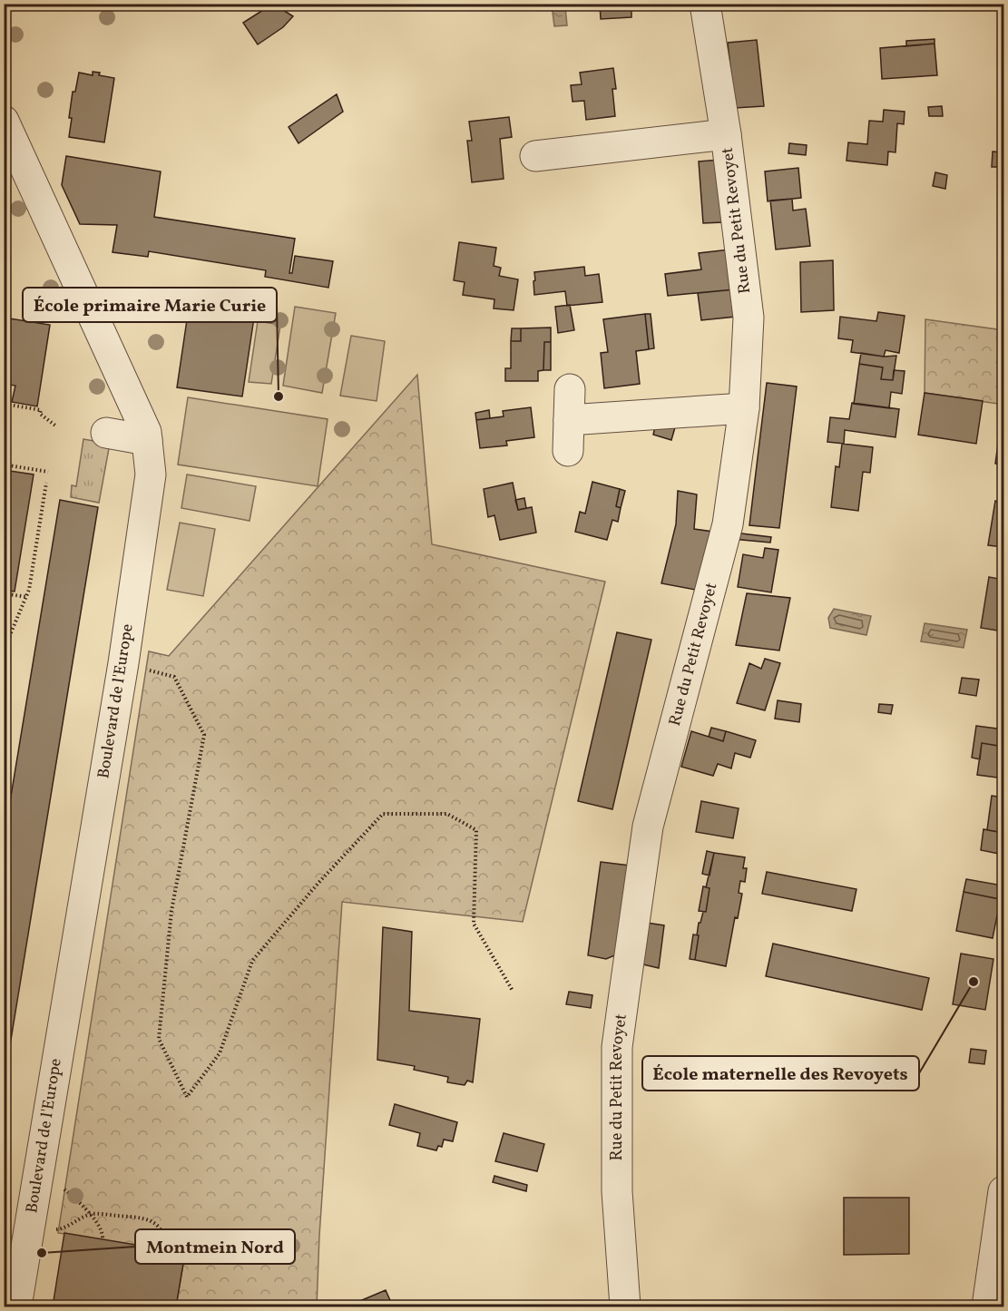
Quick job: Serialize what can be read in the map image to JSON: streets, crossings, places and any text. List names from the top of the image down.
{
  "streets": {
    "street": ["Rue du Petit Revoyet", "Boulevard de l'Europe"]
  },
  "places": ["École primaire Marie Curie", "École maternelle des Revoyets", "Montmein Nord"]
}
